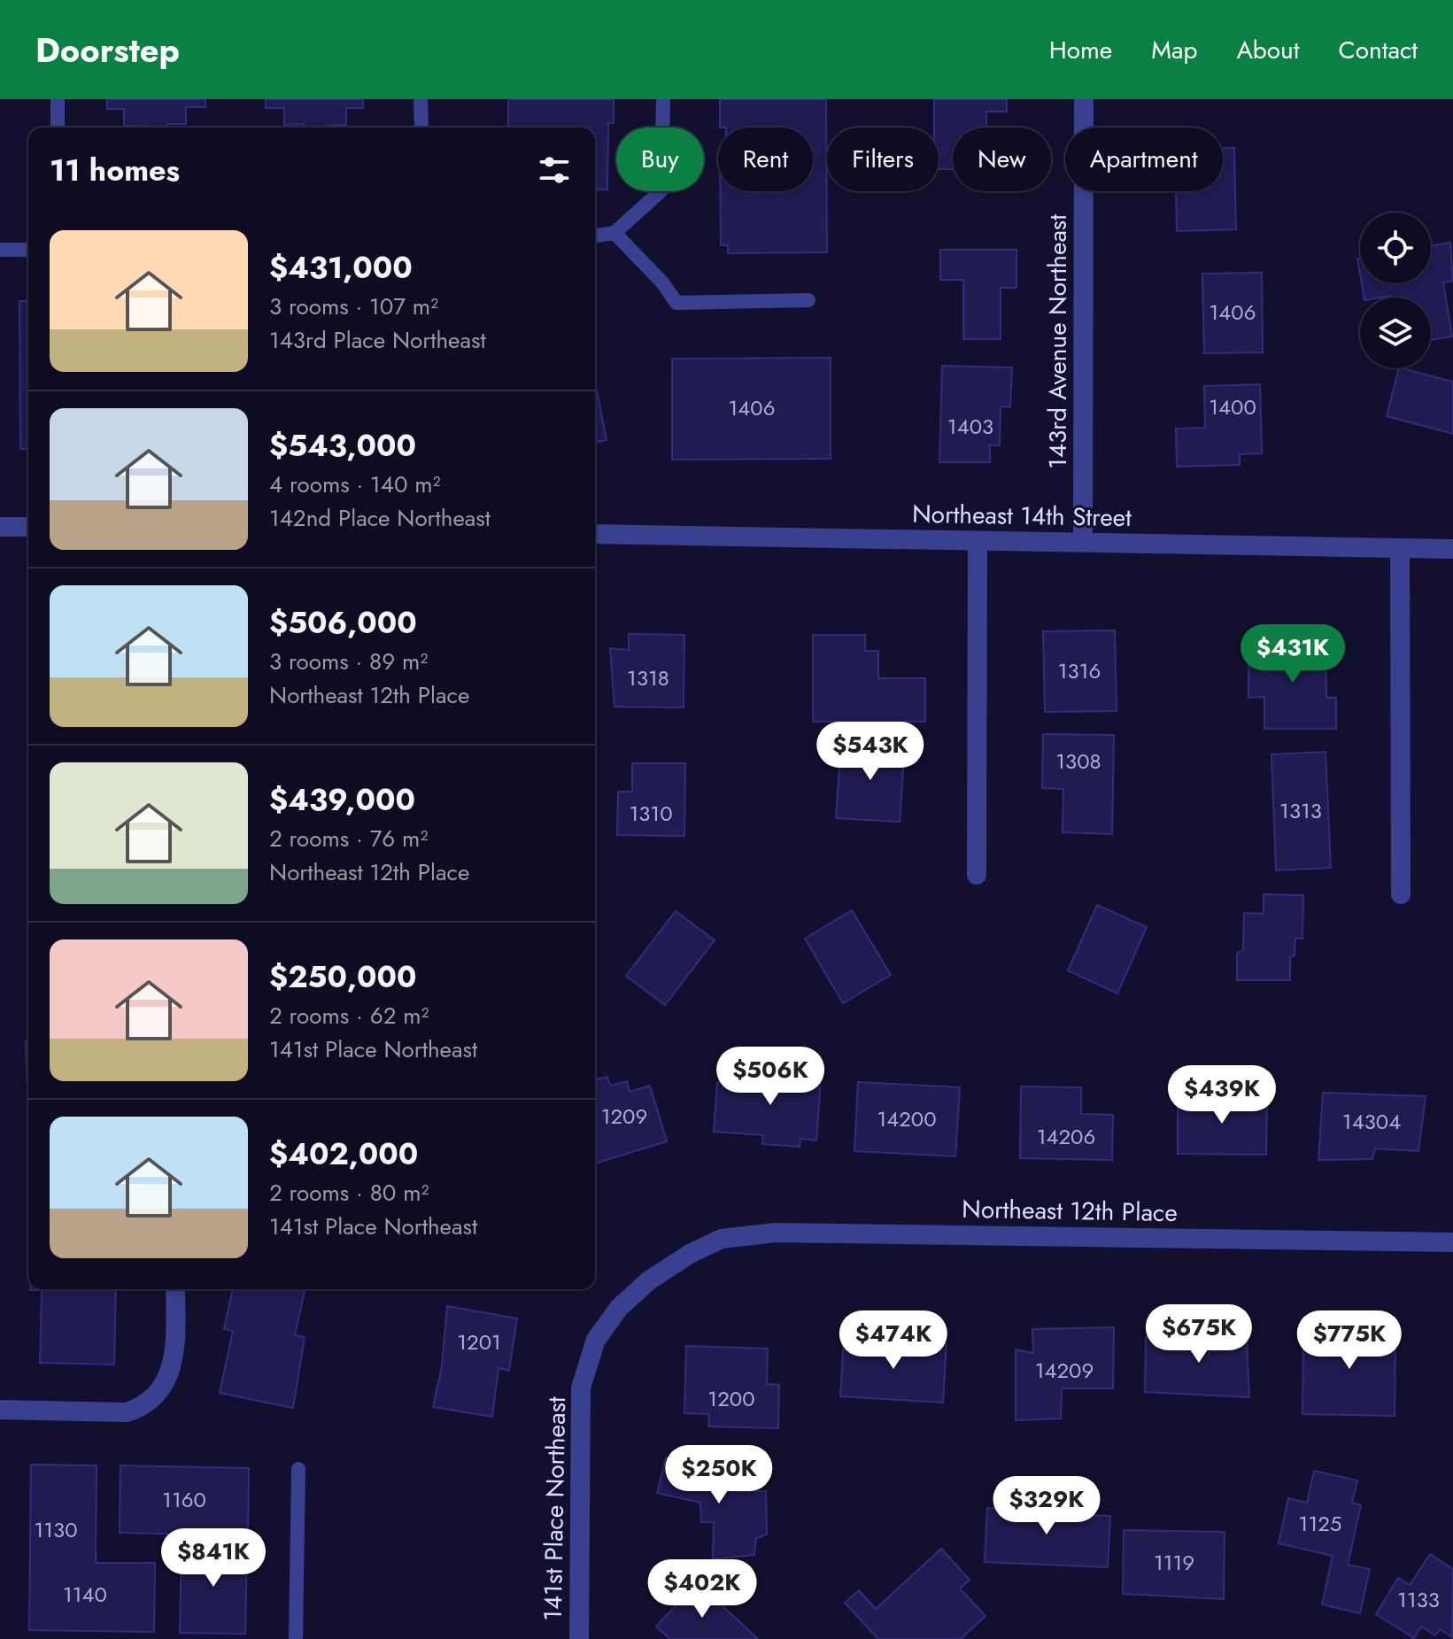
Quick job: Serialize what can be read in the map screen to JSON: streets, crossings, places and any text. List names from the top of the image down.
{
  "streets": {
    "street": [
      "143rd Avenue Northeast",
      "Northeast 14th Street",
      "Northeast 12th Place",
      "141st Place Northeast"
    ]
  },
  "crossings": [
    ["143rd Avenue Northeast", "Northeast 14th Street"],
    ["Northeast 12th Place", "141st Place Northeast"]
  ],
  "house_numbers": [
    "1406",
    "1400",
    "1406",
    "1403",
    "1316",
    "1318",
    "1308",
    "1313",
    "1310",
    "1209",
    "14200",
    "14304",
    "14206",
    "1201",
    "14209",
    "1200",
    "1160",
    "1125",
    "1130",
    "1119",
    "1140",
    "1133"
  ],
  "page": {
    "header": "Doorstep",
    "nav": [
      "Home",
      "Map",
      "About",
      "Contact"
    ],
    "chip": [
      "Buy",
      "Rent",
      "Filters",
      "New",
      "Apartment"
    ],
    "heading": "11 homes",
    "list": [
      {
        "name": "$431,000",
        "note": "3 rooms · 107 m² · 143rd Place Northeast"
      },
      {
        "name": "$543,000",
        "note": "4 rooms · 140 m² · 142nd Place Northeast"
      },
      {
        "name": "$506,000",
        "note": "3 rooms · 89 m² · Northeast 12th Place"
      },
      {
        "name": "$439,000",
        "note": "2 rooms · 76 m² · Northeast 12th Place"
      },
      {
        "name": "$250,000",
        "note": "2 rooms · 62 m² · 141st Place Northeast"
      },
      {
        "name": "$402,000",
        "note": "2 rooms · 80 m² · 141st Place Northeast"
      }
    ],
    "price": [
      "$431K",
      "$543K",
      "$506K",
      "$439K",
      "$675K",
      "$474K",
      "$775K",
      "$250K",
      "$329K",
      "$841K",
      "$402K"
    ]
  }
}
